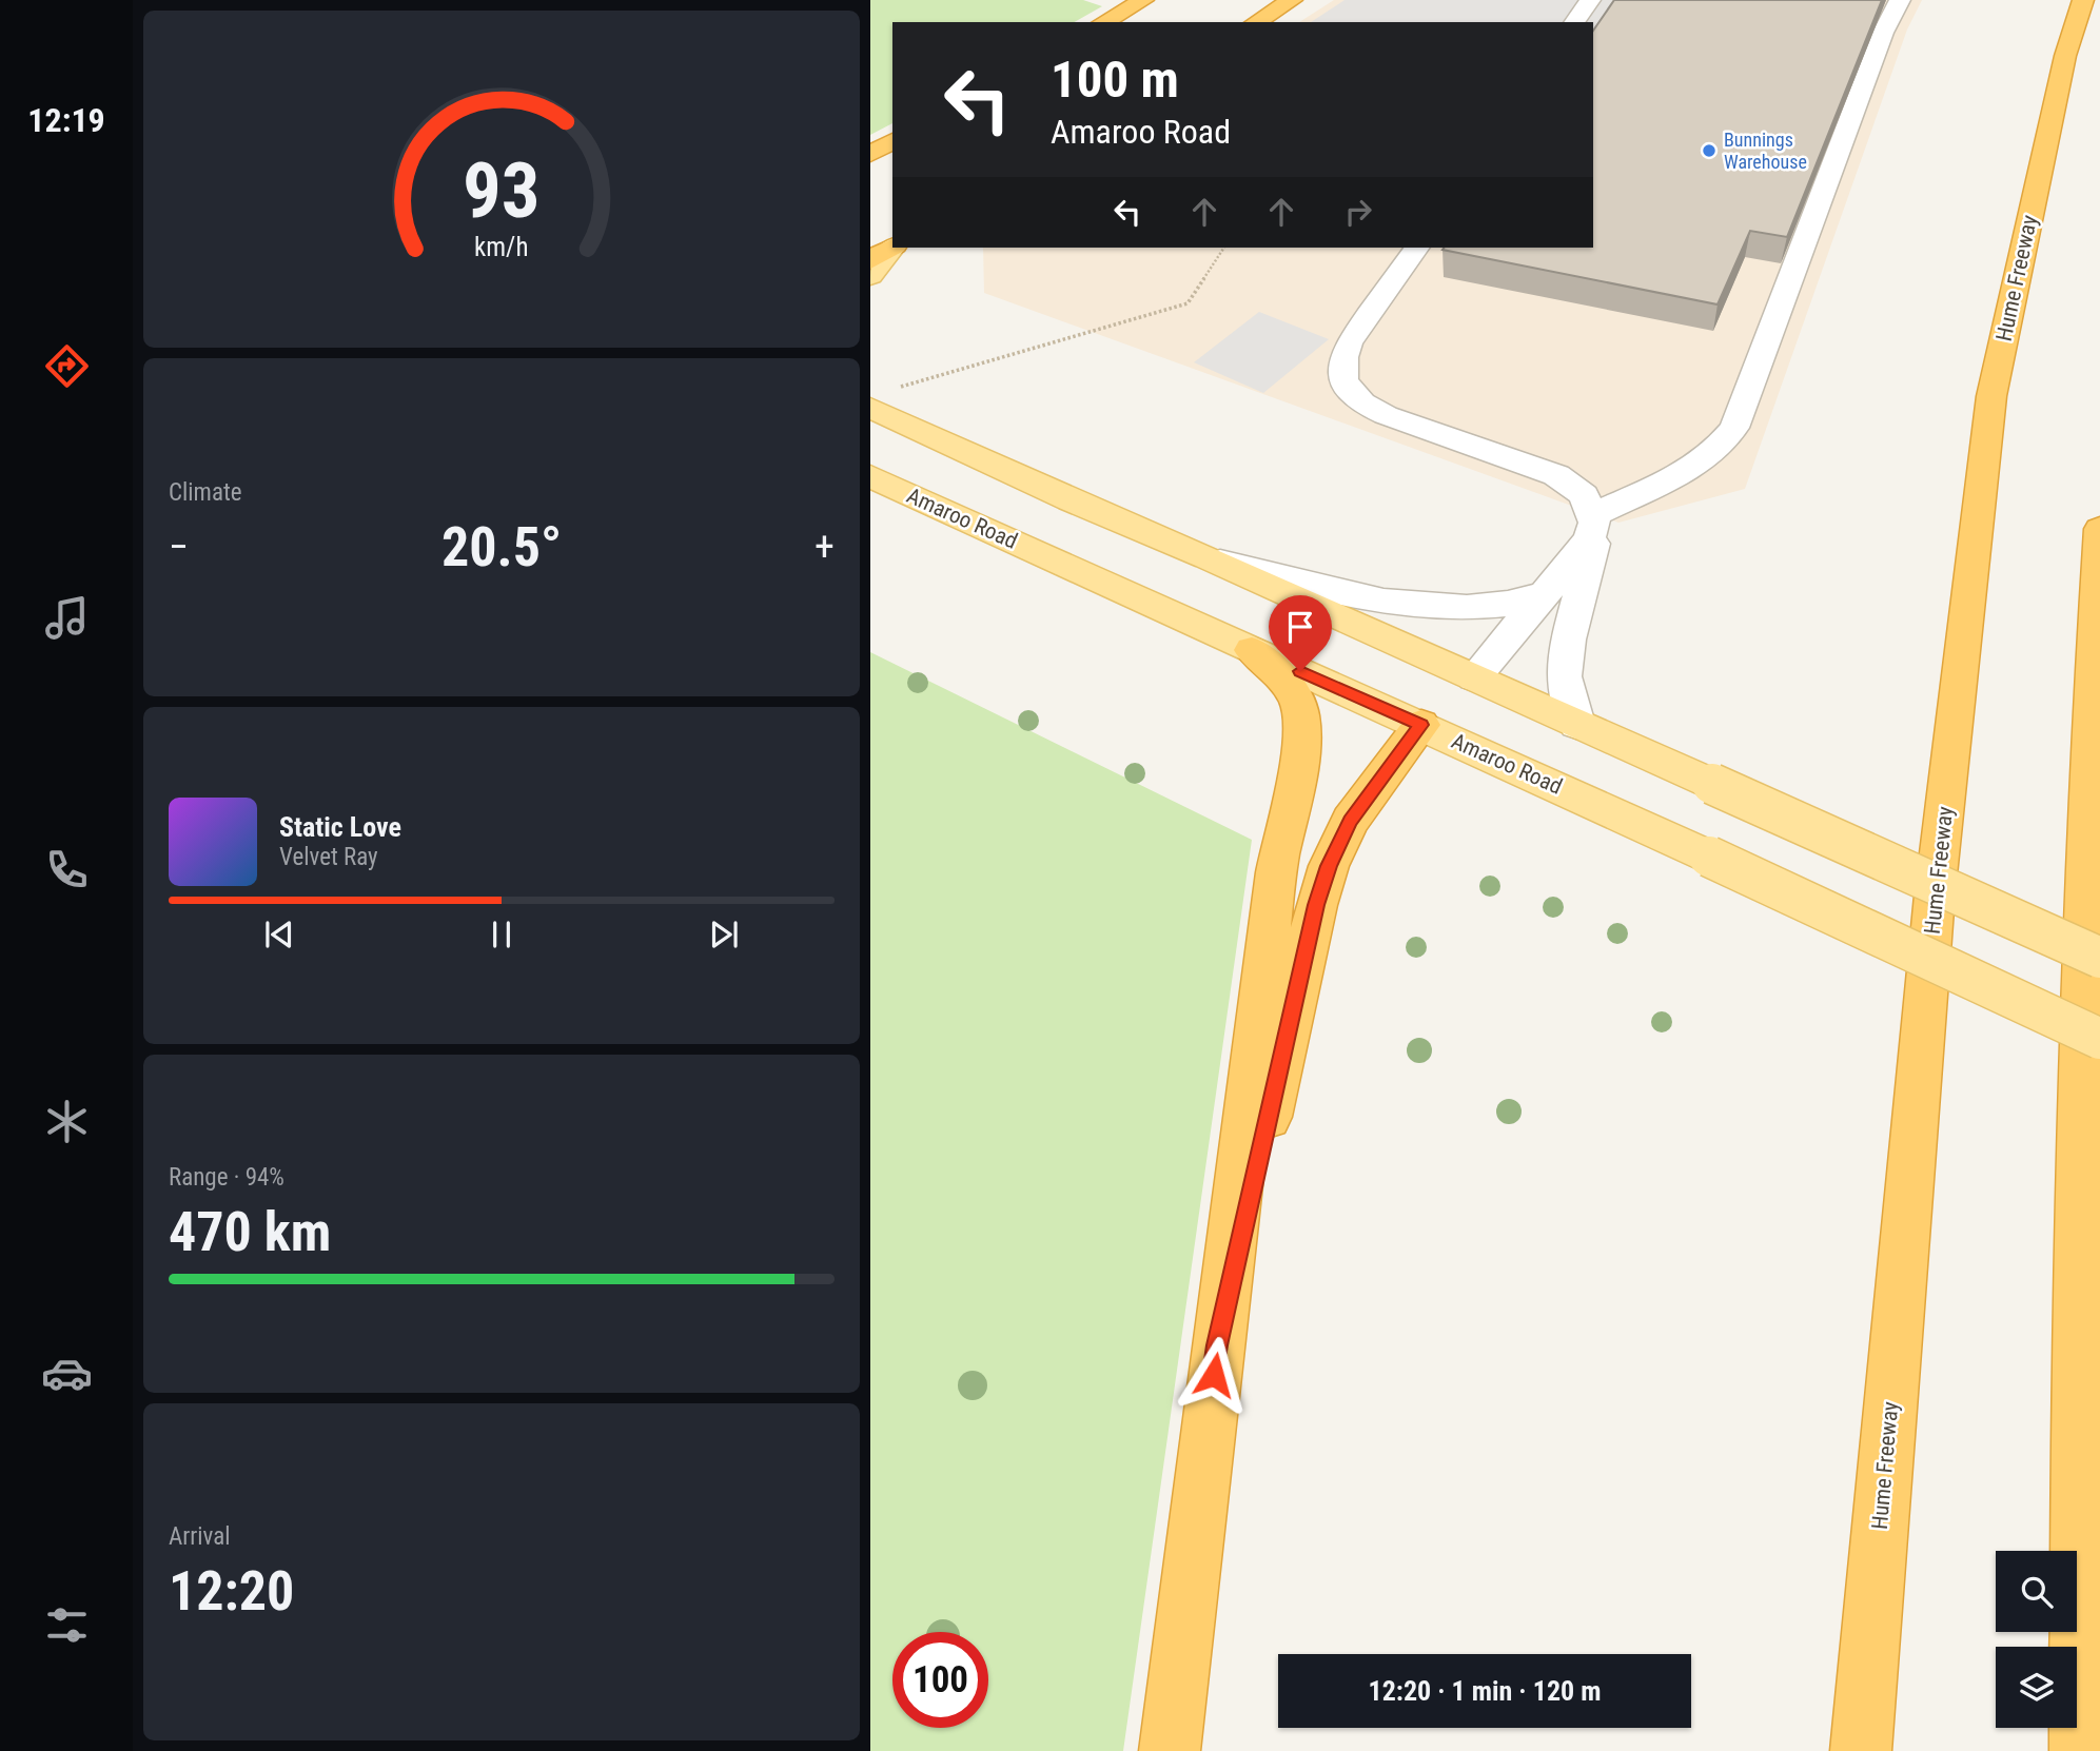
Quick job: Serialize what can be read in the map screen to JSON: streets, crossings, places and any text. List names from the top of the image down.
{
  "streets": {
    "highway": ["Hume Freeway"],
    "main road": ["Amaroo Road"]
  },
  "places": ["Bunnings Warehouse"],
  "page": {
    "tabs": "12:19",
    "turn": ["100 m", "Amaroo Road"],
    "tile": [
      "Climate",
      ["Range · 94%", "470 km"],
      ["Arrival", "12:20"]
    ],
    "heat": ["−", "20.5°", "+"],
    "song": ["Static Love", "Velvet Ray"],
    "limit": "100",
    "trip": "12:20 · 1 min · 120 m",
    "gauge": ["93", "km/h"]
  }
}
